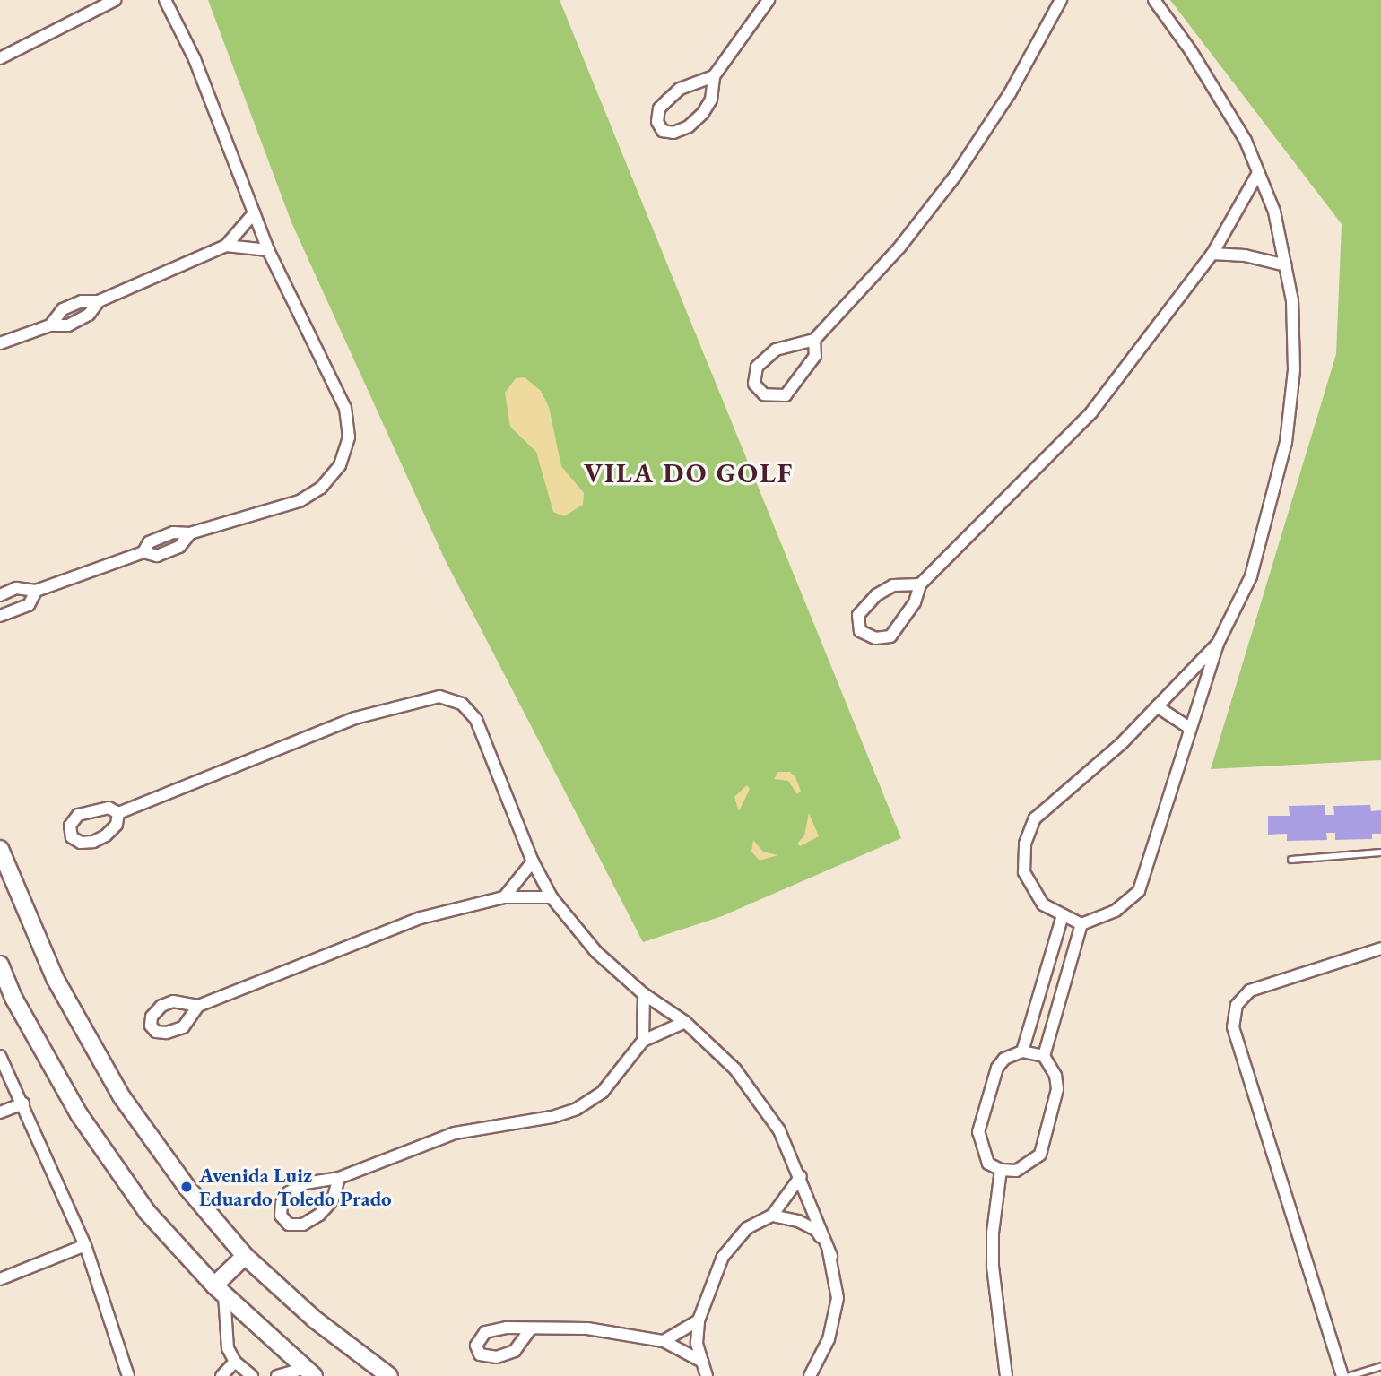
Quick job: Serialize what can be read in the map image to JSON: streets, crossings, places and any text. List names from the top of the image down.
{
  "districts": ["VILA DO GOLF"],
  "places": ["Avenida Luiz Eduardo Toledo Prado"]
}
